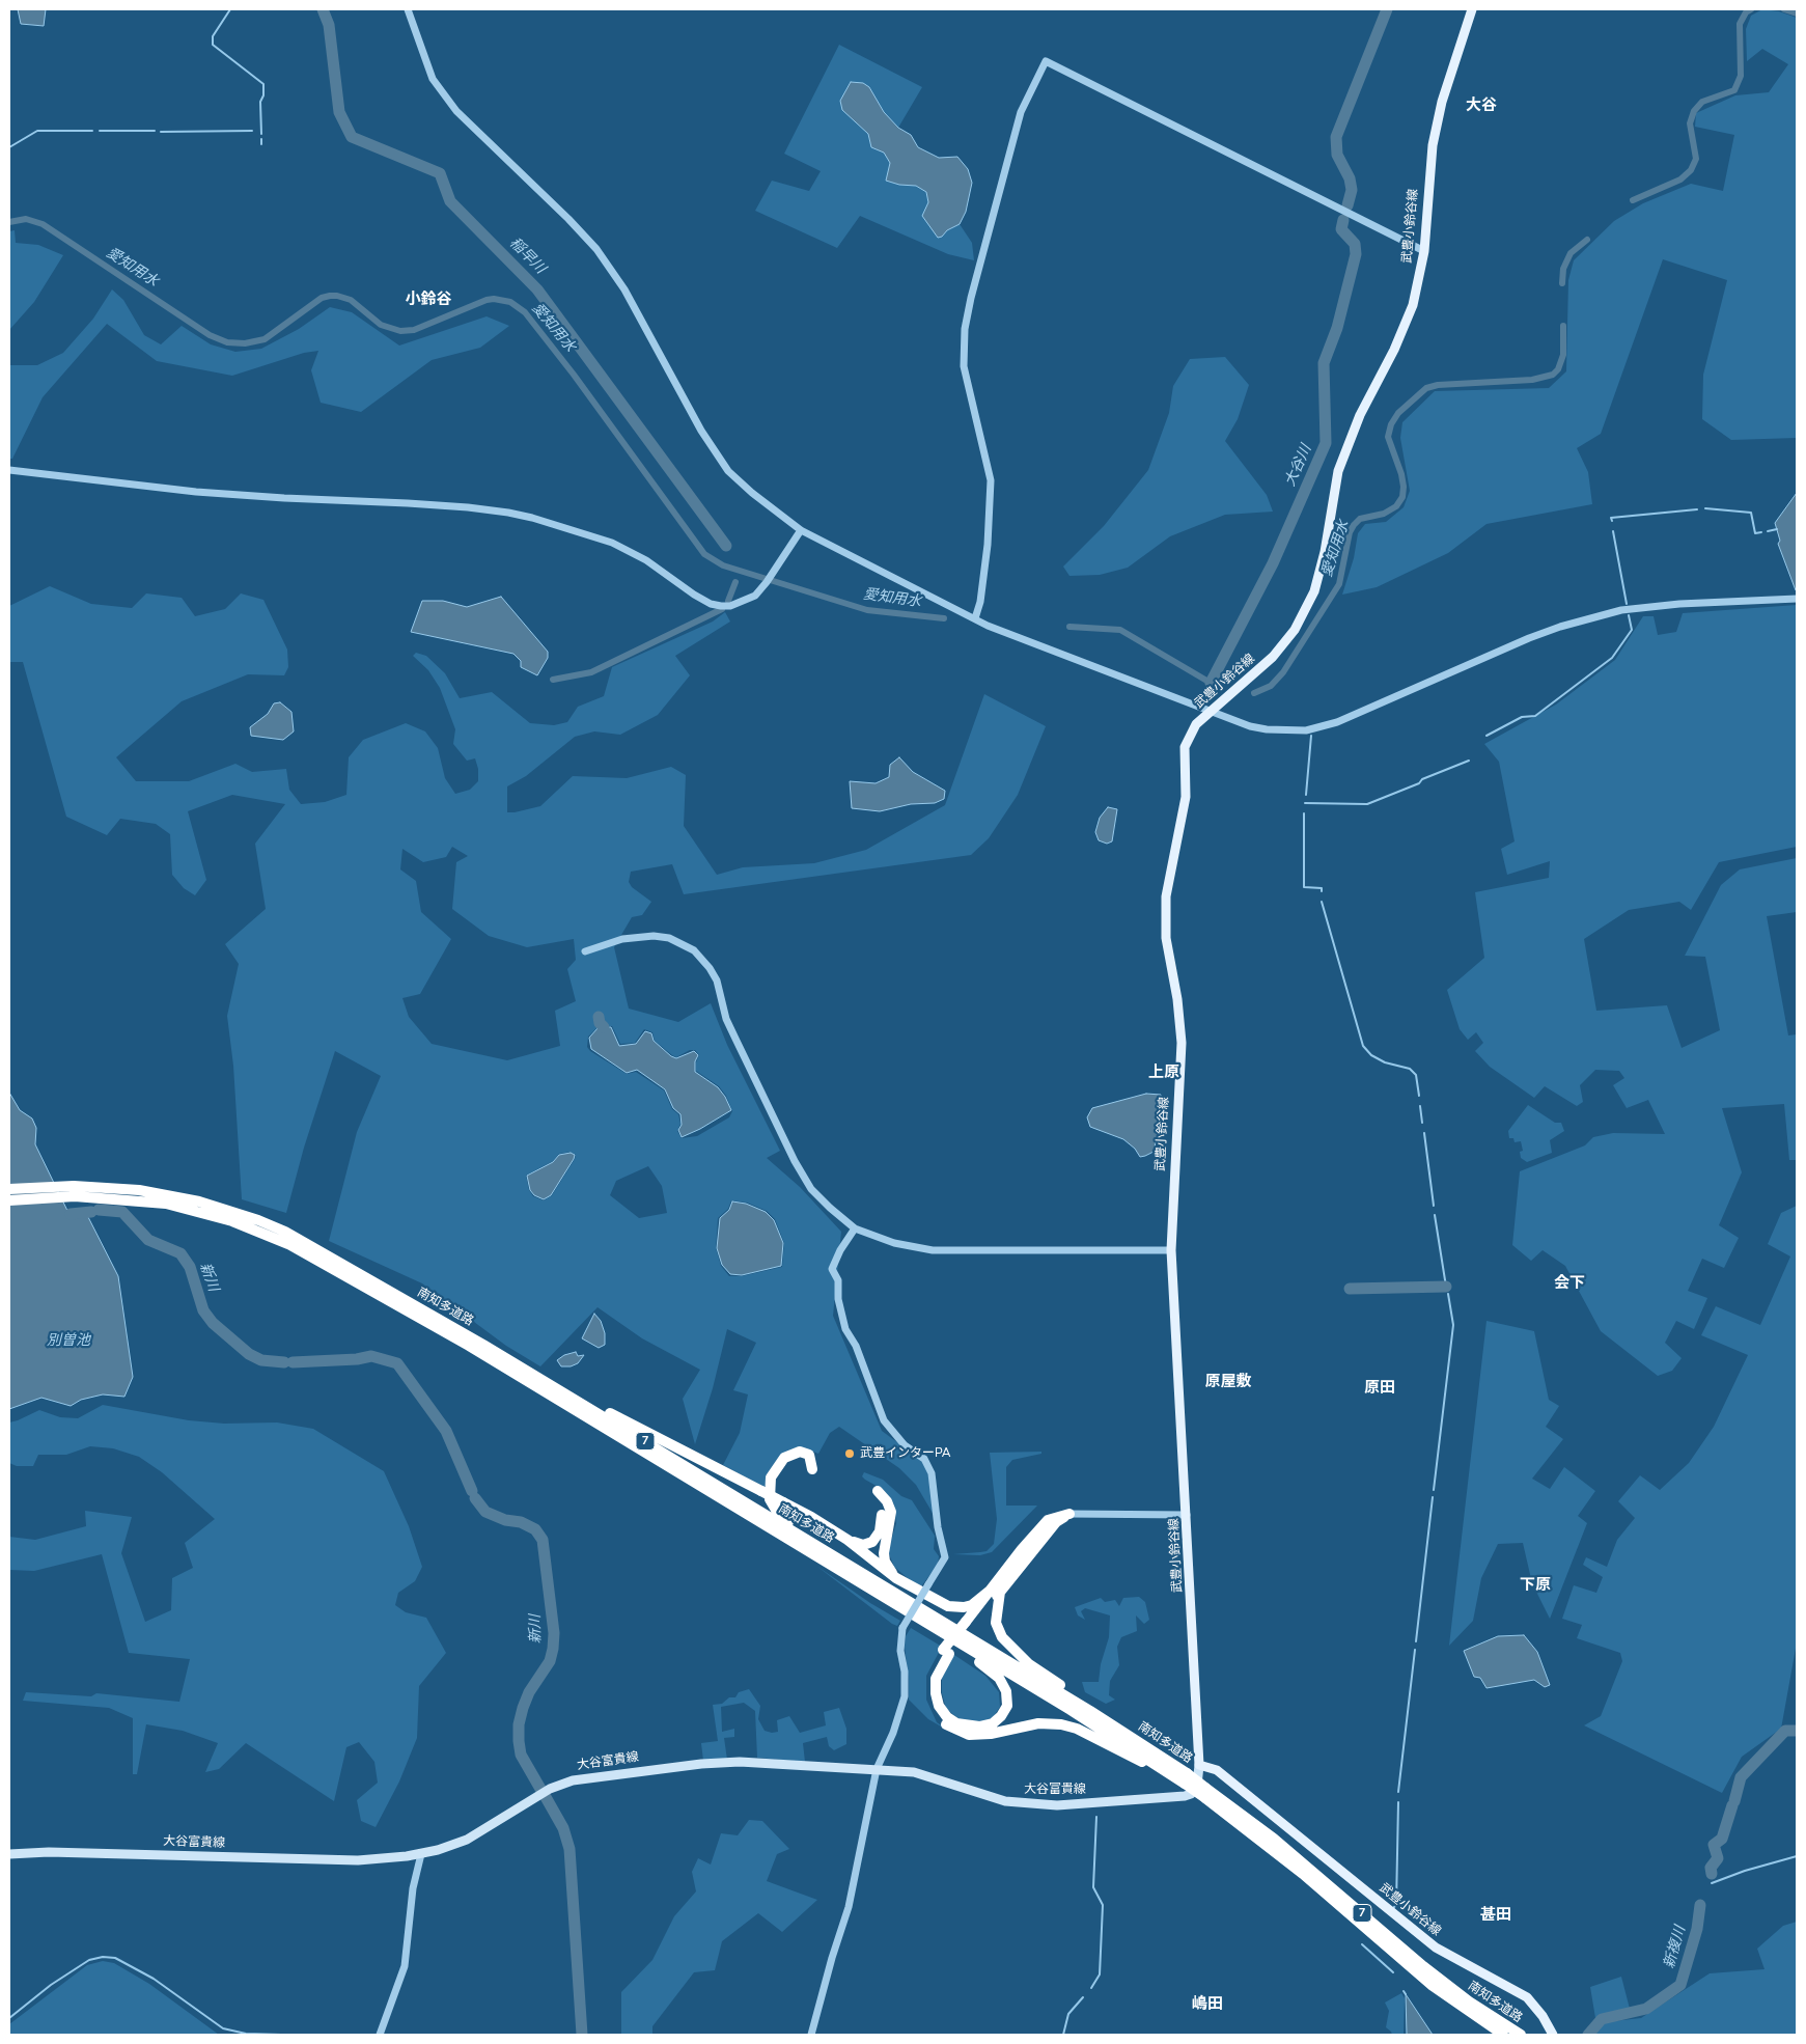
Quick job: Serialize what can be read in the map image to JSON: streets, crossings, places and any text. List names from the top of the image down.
{
  "streets": {
    "highway": ["南知多道路", "7"],
    "main road": ["武豊小鈴谷線", "大谷富貴線"]
  },
  "crossings": [
    ["武豊小鈴谷線", "大谷富貴線"]
  ],
  "districts": [
    "大谷",
    "小鈴谷",
    "上原",
    "会下",
    "原屋敷",
    "原田",
    "下原",
    "甚田",
    "嶋田"
  ],
  "water": [
    "稲早川",
    "愛知用水",
    "大谷川",
    "新川",
    "別曽池",
    "新複川"
  ],
  "places": ["武豊インターPA"]
}
